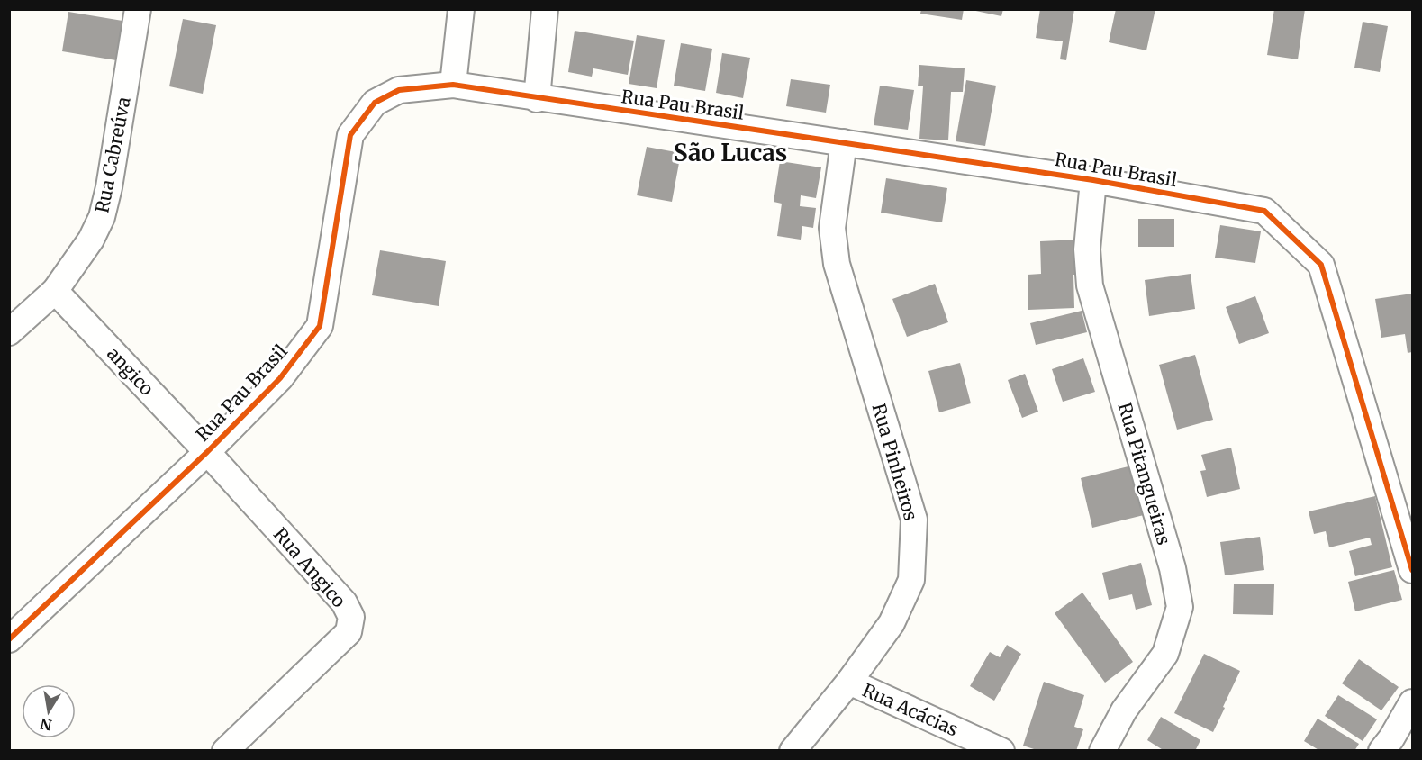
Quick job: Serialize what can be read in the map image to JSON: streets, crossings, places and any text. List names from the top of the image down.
{
  "streets": {
    "street": [
      "Rua Pau Brasil",
      "Rua Cabreúva",
      "angico",
      "Rua Pinheiros",
      "Rua Pitangueiras",
      "Rua Angico",
      "Rua Acácias"
    ]
  },
  "crossings": [
    ["Rua Pau Brasil", "angico"],
    ["Rua Pau Brasil", "Rua Pinheiros"],
    ["Rua Pau Brasil", "Rua Pitangueiras"],
    ["Rua Pau Brasil", "Rua Angico"],
    ["Rua Cabreúva", "angico"],
    ["angico", "Rua Angico"],
    ["Rua Pinheiros", "Rua Acácias"]
  ],
  "districts": ["São Lucas"],
  "north": "bottom"
}
